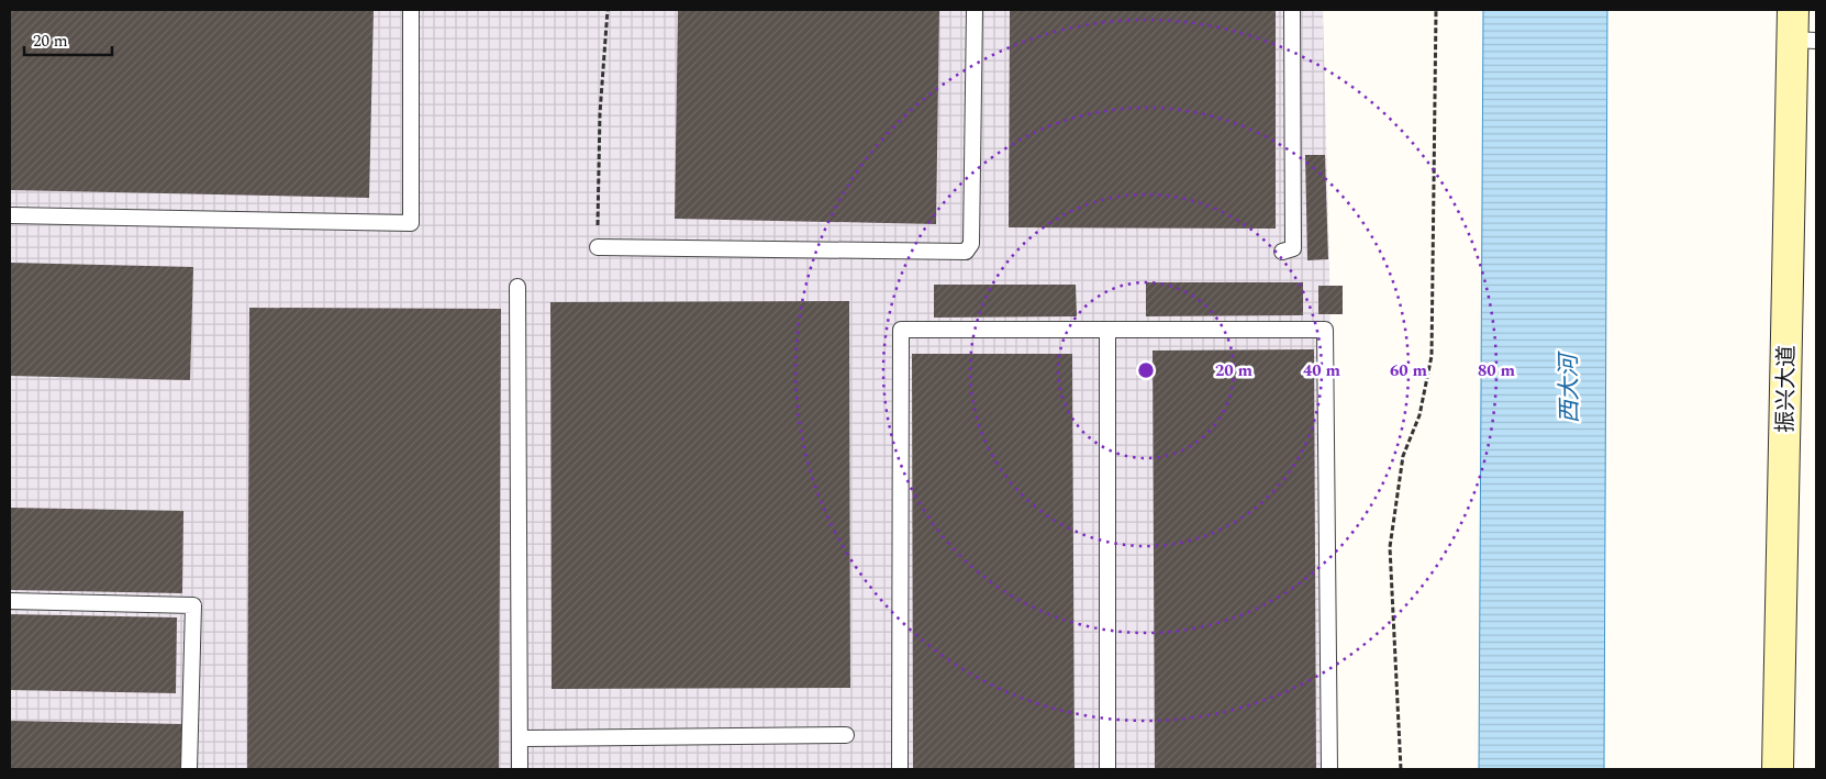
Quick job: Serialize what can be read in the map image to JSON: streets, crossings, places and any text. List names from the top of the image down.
{
  "streets": {
    "main road": ["振兴大道"]
  },
  "water": ["西大河"],
  "scale_bar": "20 m",
  "rings": [
    "20 m",
    "40 m",
    "60 m",
    "80 m"
  ]
}
